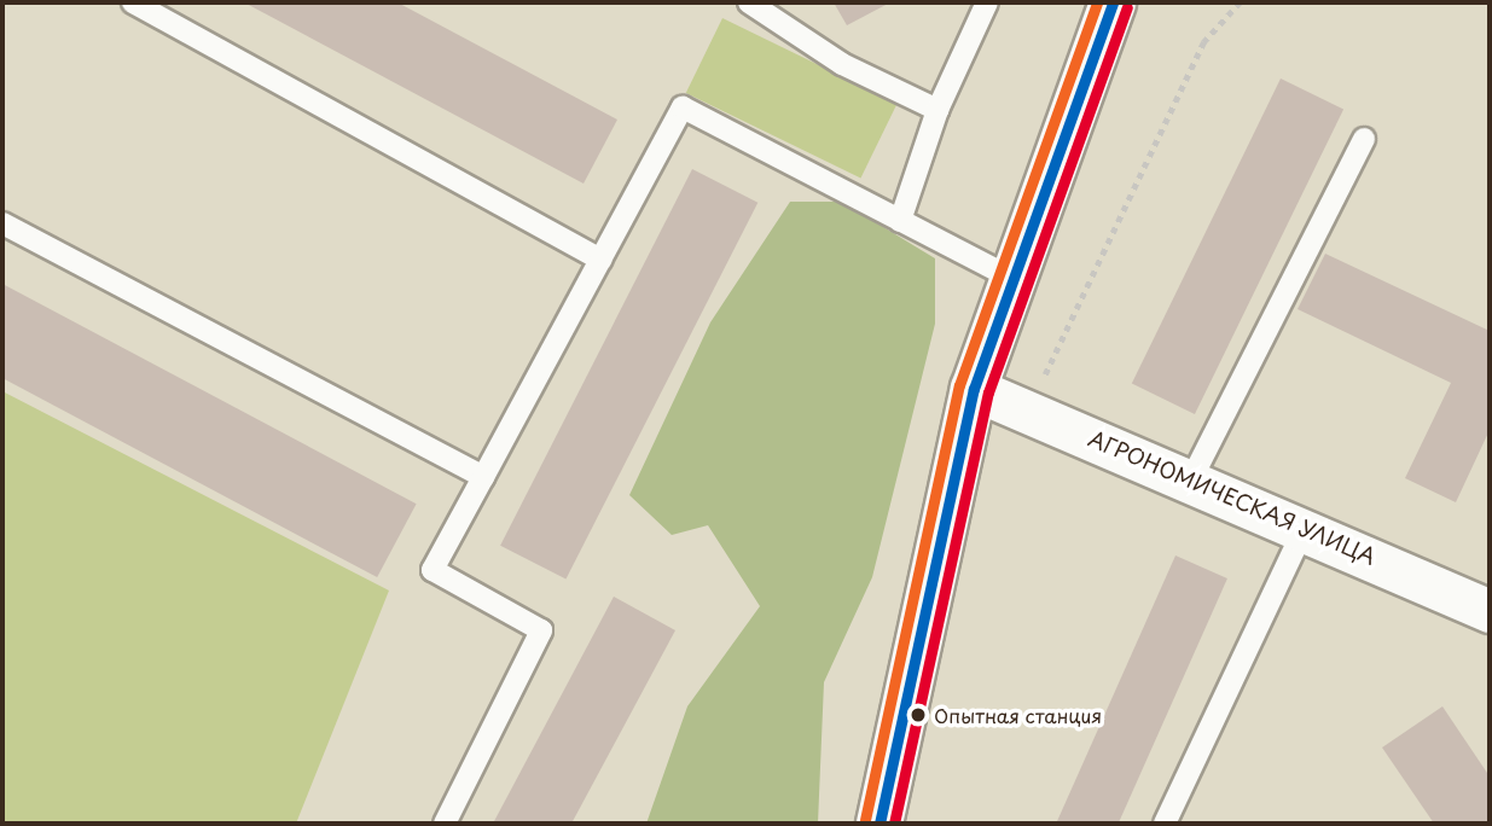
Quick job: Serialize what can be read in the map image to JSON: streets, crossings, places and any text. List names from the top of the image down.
{
  "streets": {
    "street": ["АГРОНОМИЧЕСКАЯ УЛИЦА"]
  },
  "places": ["Опытная станция"]
}
